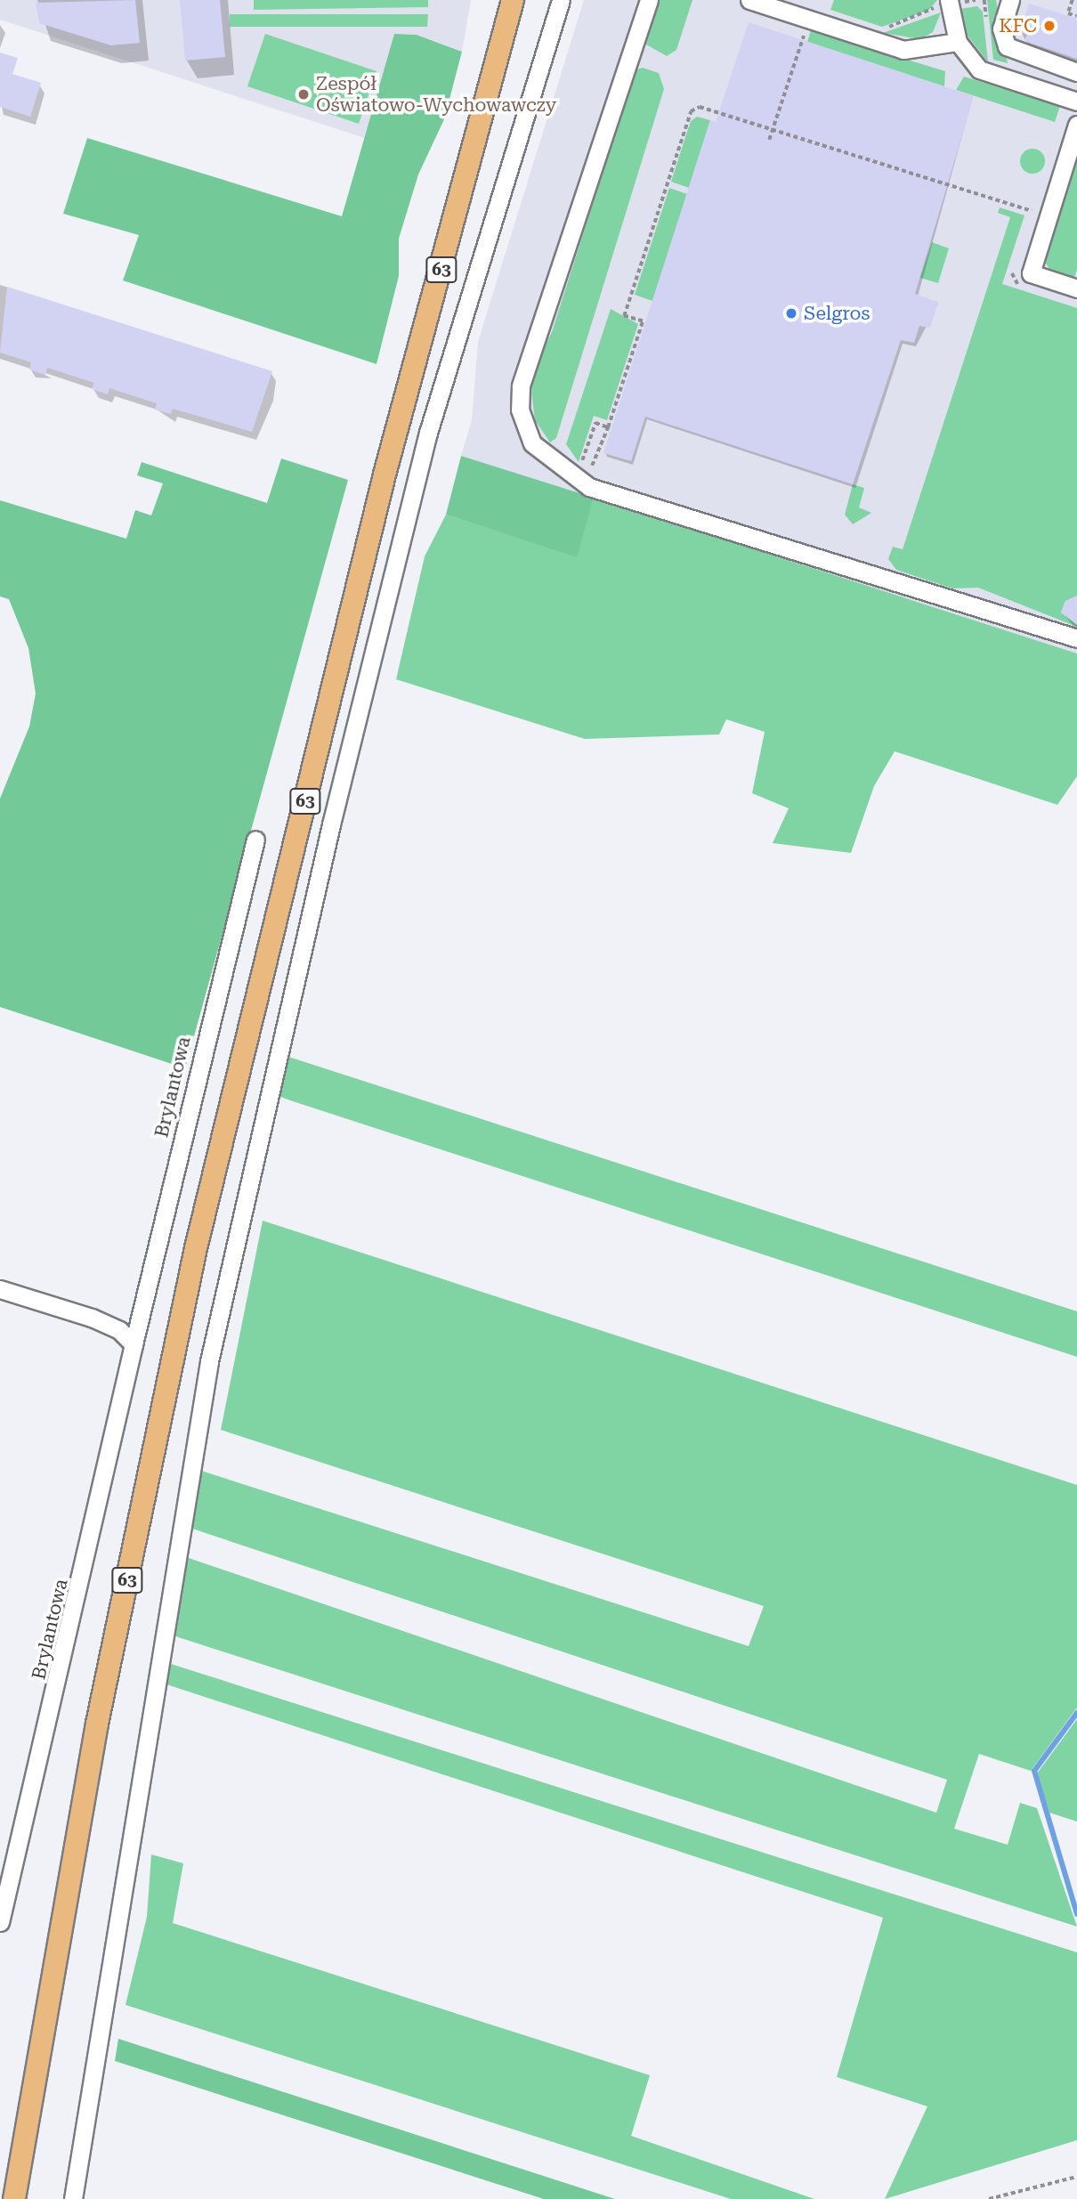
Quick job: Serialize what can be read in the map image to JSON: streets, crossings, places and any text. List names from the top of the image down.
{
  "streets": {
    "main road": ["63"],
    "street": ["Brylantowa"]
  },
  "places": ["KFC", "Zespół Oświatowo-Wychowawczy", "Selgros"]
}
